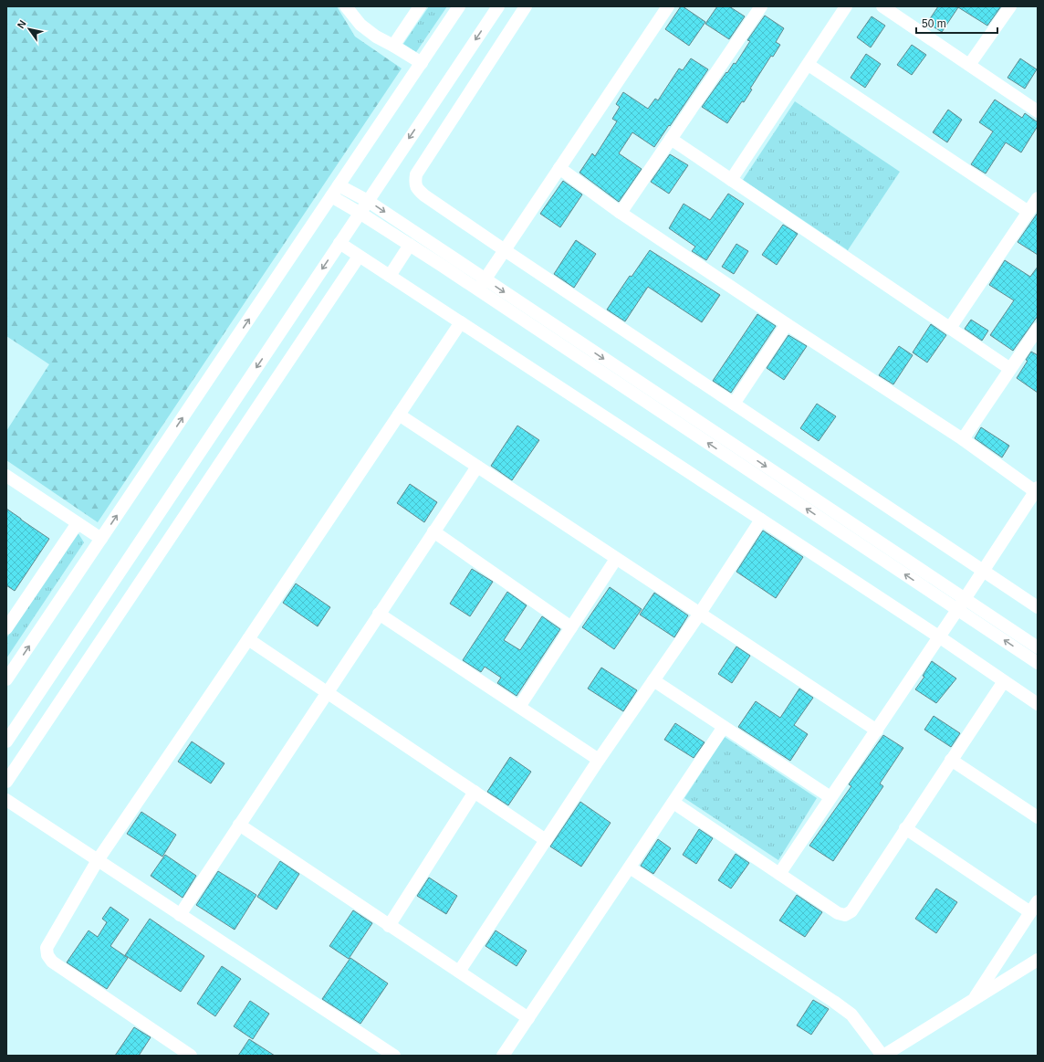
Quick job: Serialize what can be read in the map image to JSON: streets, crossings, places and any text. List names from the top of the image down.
{
  "scale_bar": "50 m",
  "north": "top left"
}
